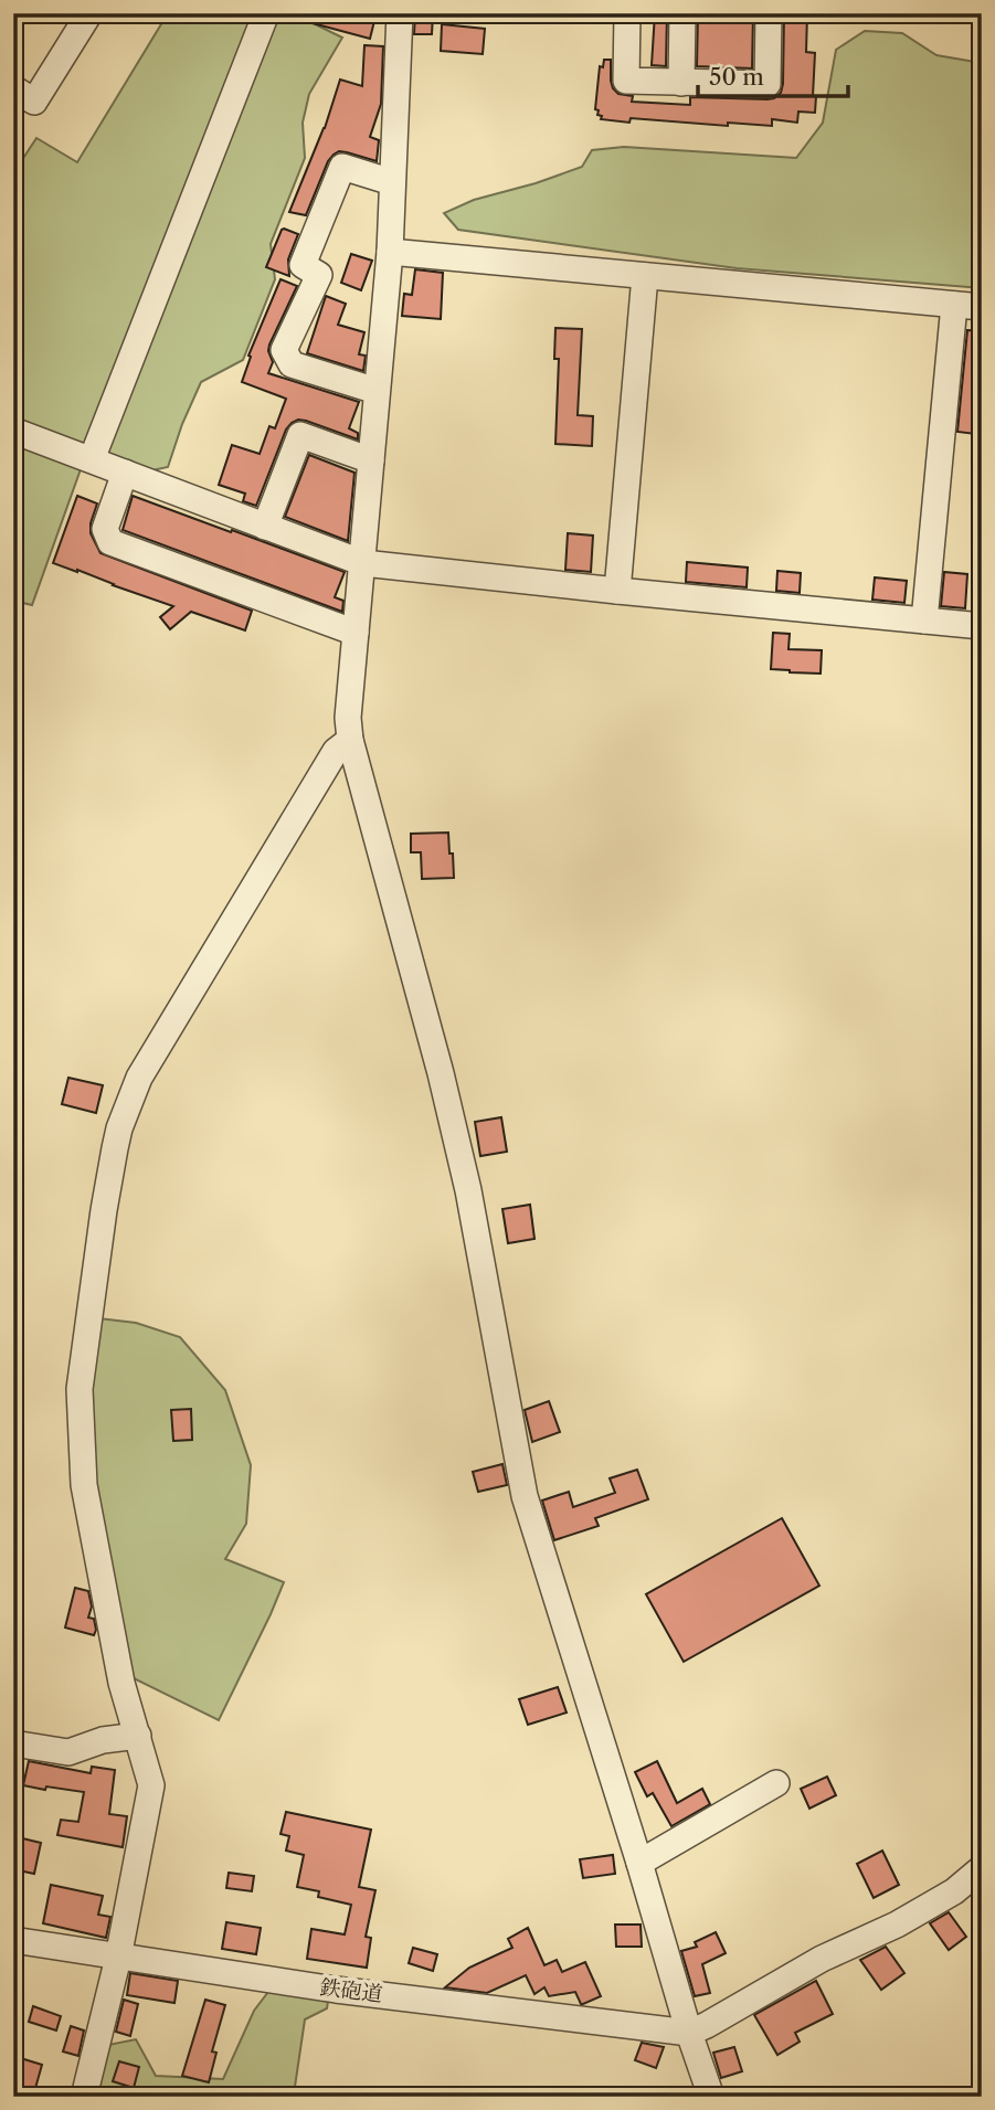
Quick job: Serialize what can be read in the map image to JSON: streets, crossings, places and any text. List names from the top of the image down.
{
  "streets": {
    "street": ["鉄砲道"]
  },
  "scale_bar": "50 m"
}
